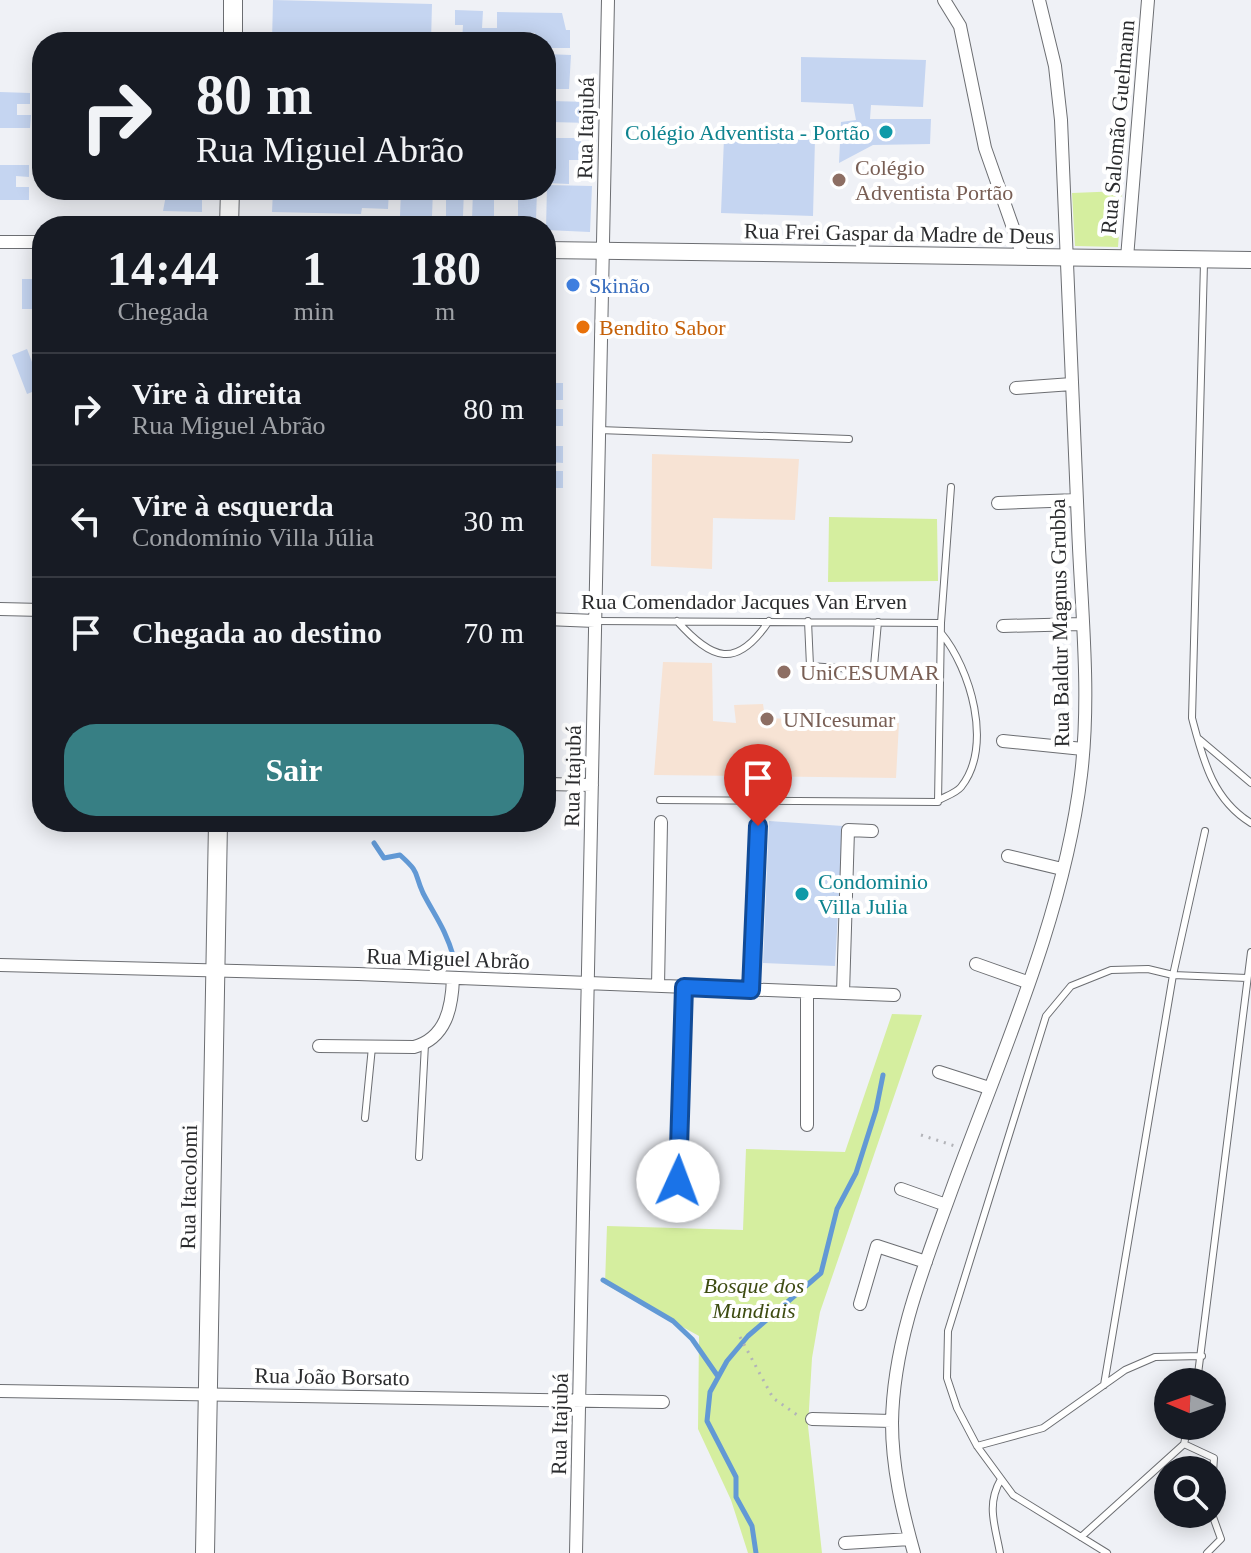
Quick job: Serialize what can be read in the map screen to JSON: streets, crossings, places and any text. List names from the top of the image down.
{
  "streets": {
    "main road": ["Rua Itacolomi"],
    "street": [
      "Rua Salomão Guelmann",
      "Rua Itajubá",
      "Rua Frei Gaspar da Madre de Deus",
      "Rua Comendador Jacques Van Erven",
      "Rua Baldur Magnus Grubba",
      "Rua Miguel Abrão",
      "Rua João Borsato"
    ]
  },
  "crossings": [
    ["Rua Salomão Guelmann", "Rua Frei Gaspar da Madre de Deus"],
    ["Rua Itajubá", "Rua Frei Gaspar da Madre de Deus"],
    ["Rua Itajubá", "Rua Comendador Jacques Van Erven"],
    ["Rua Itajubá", "Rua Miguel Abrão"],
    ["Rua Itajubá", "Rua João Borsato"],
    ["Rua Frei Gaspar da Madre de Deus", "Rua Baldur Magnus Grubba"],
    ["Rua Miguel Abrão", "Rua Itacolomi"],
    ["Rua Itacolomi", "Rua João Borsato"]
  ],
  "parks": ["Bosque dos Mundiais"],
  "places": [
    "Colégio Adventista - Portão",
    "Colégio Adventista Portão",
    "Skinão",
    "Bendito Sabor",
    "UniCESUMAR",
    "UNIcesumar",
    "Condominio Villa Julia"
  ],
  "north": "left",
  "page": {
    "turn": ["80 m", "Rua Miguel Abrão"],
    "eta": [
      "14:44",
      "Chegada",
      "1",
      "min",
      "180",
      "m"
    ],
    "list": [
      {
        "name": "Vire à direita",
        "note": "Rua Miguel Abrão",
        "value": "80 m"
      },
      {
        "name": "Vire à esquerda",
        "note": "Condomínio Villa Júlia",
        "value": "30 m"
      },
      {
        "name": "Chegada ao destino",
        "value": "70 m"
      }
    ],
    "buttons": "Sair"
  }
}
